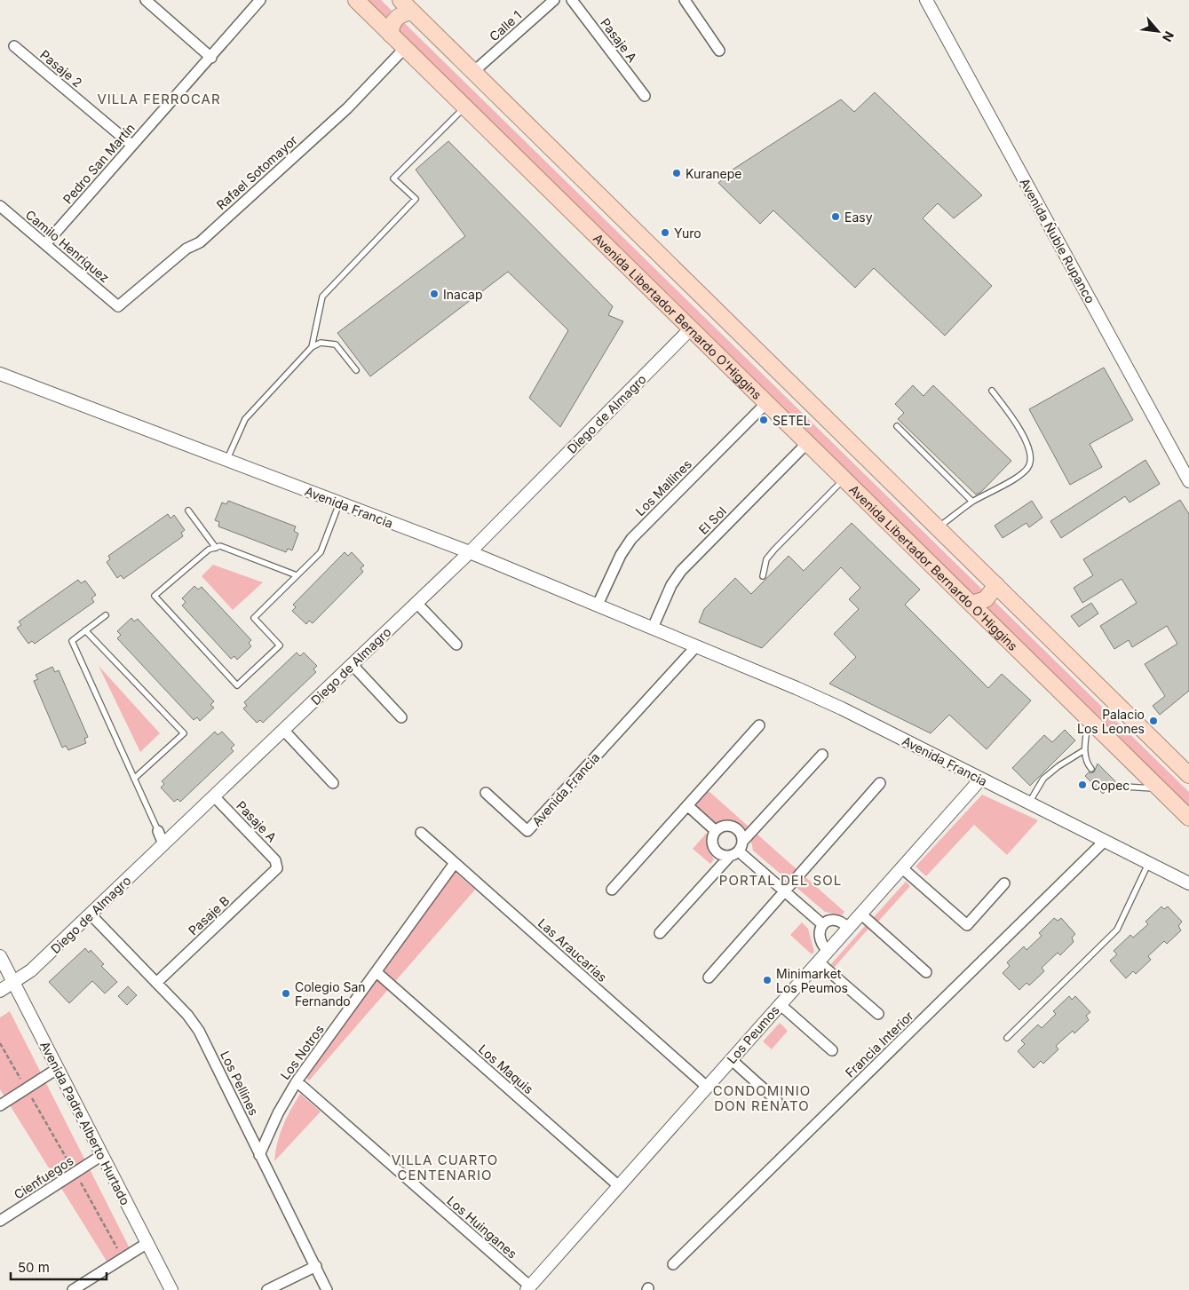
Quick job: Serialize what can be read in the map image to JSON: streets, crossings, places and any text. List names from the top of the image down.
{
  "streets": {
    "main road": ["Avenida Libertador Bernardo O'Higgins"],
    "street": [
      "Calle 1",
      "Pasaje A",
      "Pasaje 2",
      "Pedro San Martín",
      "Rafael Sotomayor",
      "Avenida Ñuble Rupanco",
      "Camilo Henríquez",
      "Diego de Almagro",
      "Los Mallines",
      "Avenida Francia",
      "El Sol",
      "Pasaje B",
      "Las Araucarias",
      "Los Peumos",
      "Francia Interior",
      "Los Notros",
      "Los Maquis",
      "Los Pellines",
      "Avenida Padre Alberto Hurtado",
      "Cienfuegos",
      "Los Huinganes"
    ]
  },
  "crossings": [
    ["Pasaje A", "Diego de Almagro"],
    ["Pasaje A", "Pasaje B"],
    ["Pasaje 2", "Pedro San Martín"],
    ["Pedro San Martín", "Camilo Henríquez"],
    ["Rafael Sotomayor", "Camilo Henríquez"],
    ["Rafael Sotomayor", "Avenida Libertador Bernardo O'Higgins"],
    ["Avenida Libertador Bernardo O'Higgins", "Diego de Almagro"],
    ["Avenida Libertador Bernardo O'Higgins", "Los Mallines"],
    ["Avenida Libertador Bernardo O'Higgins", "El Sol"],
    ["Diego de Almagro", "Avenida Francia"],
    ["Diego de Almagro", "Los Pellines"],
    ["Diego de Almagro", "Avenida Padre Alberto Hurtado"],
    ["Los Mallines", "Avenida Francia"],
    ["Avenida Francia", "El Sol"],
    ["Avenida Francia", "Los Peumos"],
    ["Avenida Francia", "Francia Interior"],
    ["Pasaje B", "Los Pellines"],
    ["Las Araucarias", "Los Peumos"],
    ["Las Araucarias", "Los Notros"],
    ["Los Peumos", "Los Maquis"],
    ["Los Peumos", "Los Huinganes"],
    ["Los Notros", "Los Maquis"],
    ["Los Notros", "Los Pellines"],
    ["Los Notros", "Los Huinganes"],
    ["Avenida Padre Alberto Hurtado", "Cienfuegos"]
  ],
  "districts": [
    "VILLA FERROCAR",
    "PORTAL DEL SOL",
    "CONDOMINIO DON RENATO",
    "VILLA CUARTO CENTENARIO"
  ],
  "places": [
    "Kuranepe",
    "Easy",
    "Yuro",
    "Inacap",
    "SETEL",
    "Palacio Los Leones",
    "Copec",
    "Minimarket Los Peumos",
    "Colegio San Fernando"
  ],
  "scale_bar": "50 m",
  "north": "bottom right"
}
